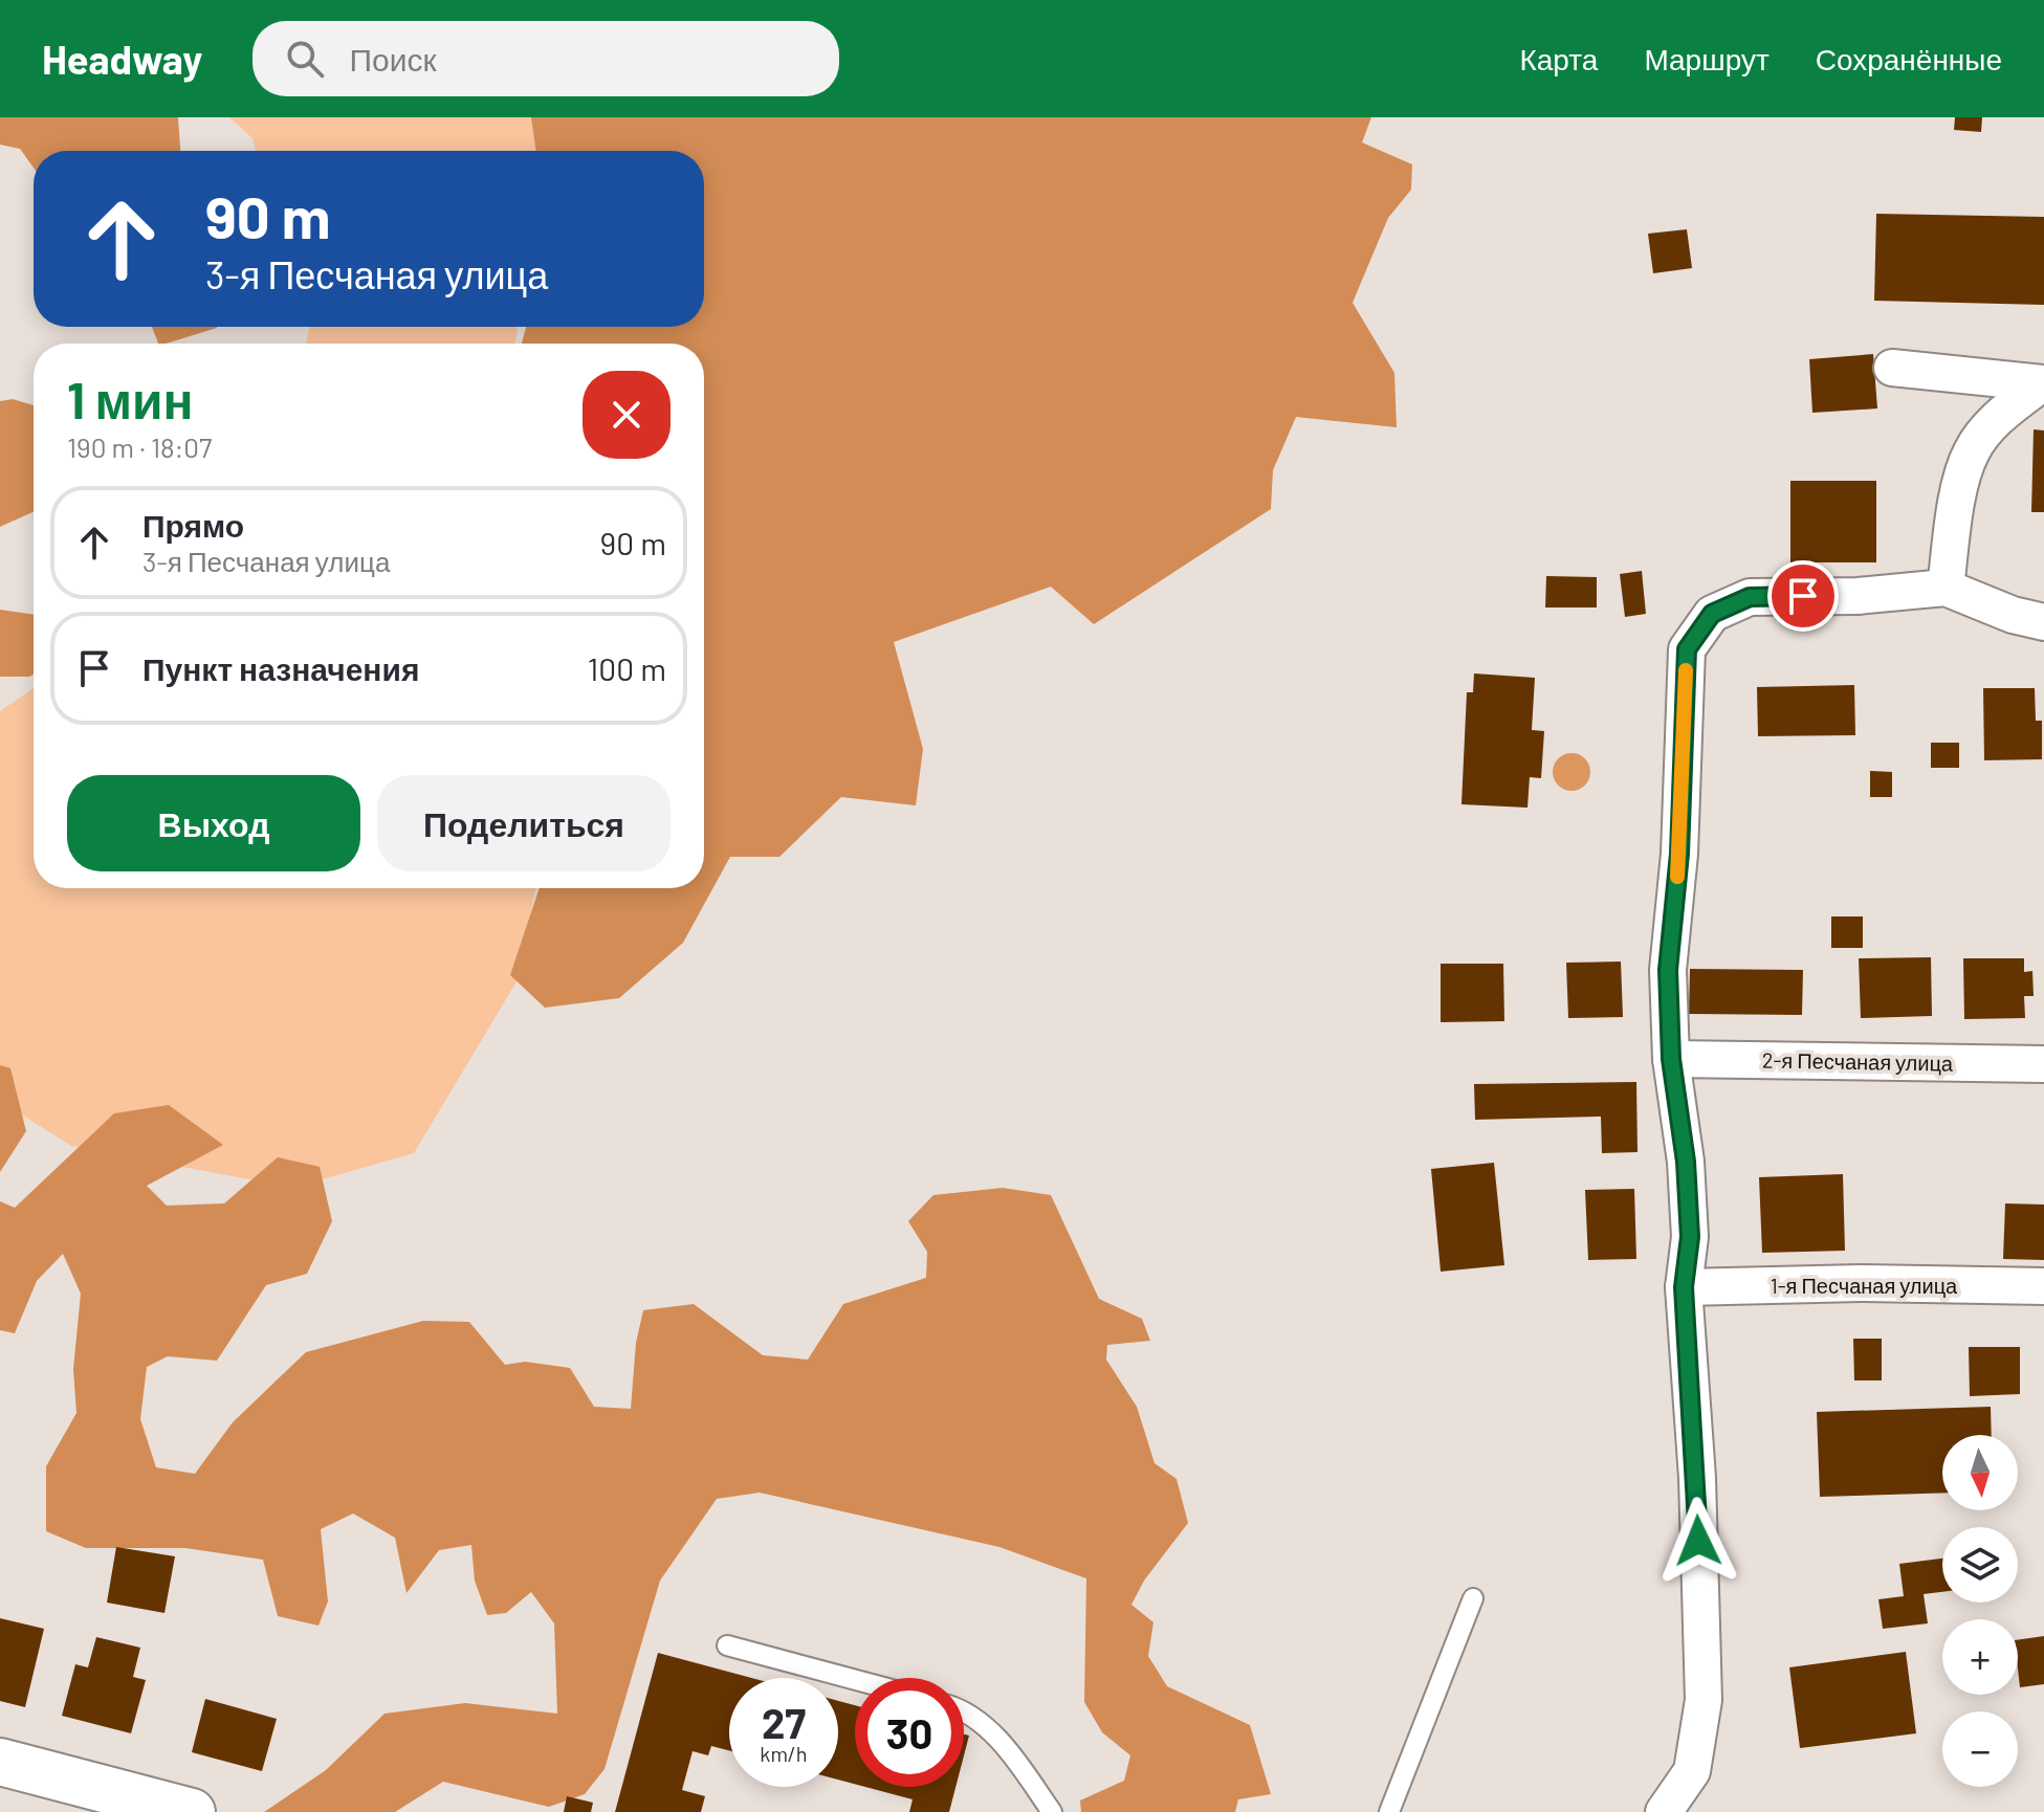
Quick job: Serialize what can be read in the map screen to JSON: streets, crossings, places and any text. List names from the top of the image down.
{
  "streets": {
    "street": ["2-я Песчаная улица", "1-я Песчаная улица"]
  },
  "north": "bottom",
  "page": {
    "header": "Headway",
    "search": "Поиск",
    "nav": ["Карта", "Маршрут", "Сохранённые"],
    "turn": ["90 m", "3-я Песчаная улица"],
    "heading": ["1 мин", "190 m · 18:07"],
    "list": [
      {
        "name": "Прямо",
        "note": "3-я Песчаная улица",
        "value": "90 m"
      },
      {
        "name": "Пункт назначения",
        "value": "100 m"
      }
    ],
    "buttons": ["Выход", "Поделиться"],
    "map_buttons": ["+", "−"],
    "speed": "27 km/h",
    "limit": "30"
  }
}
